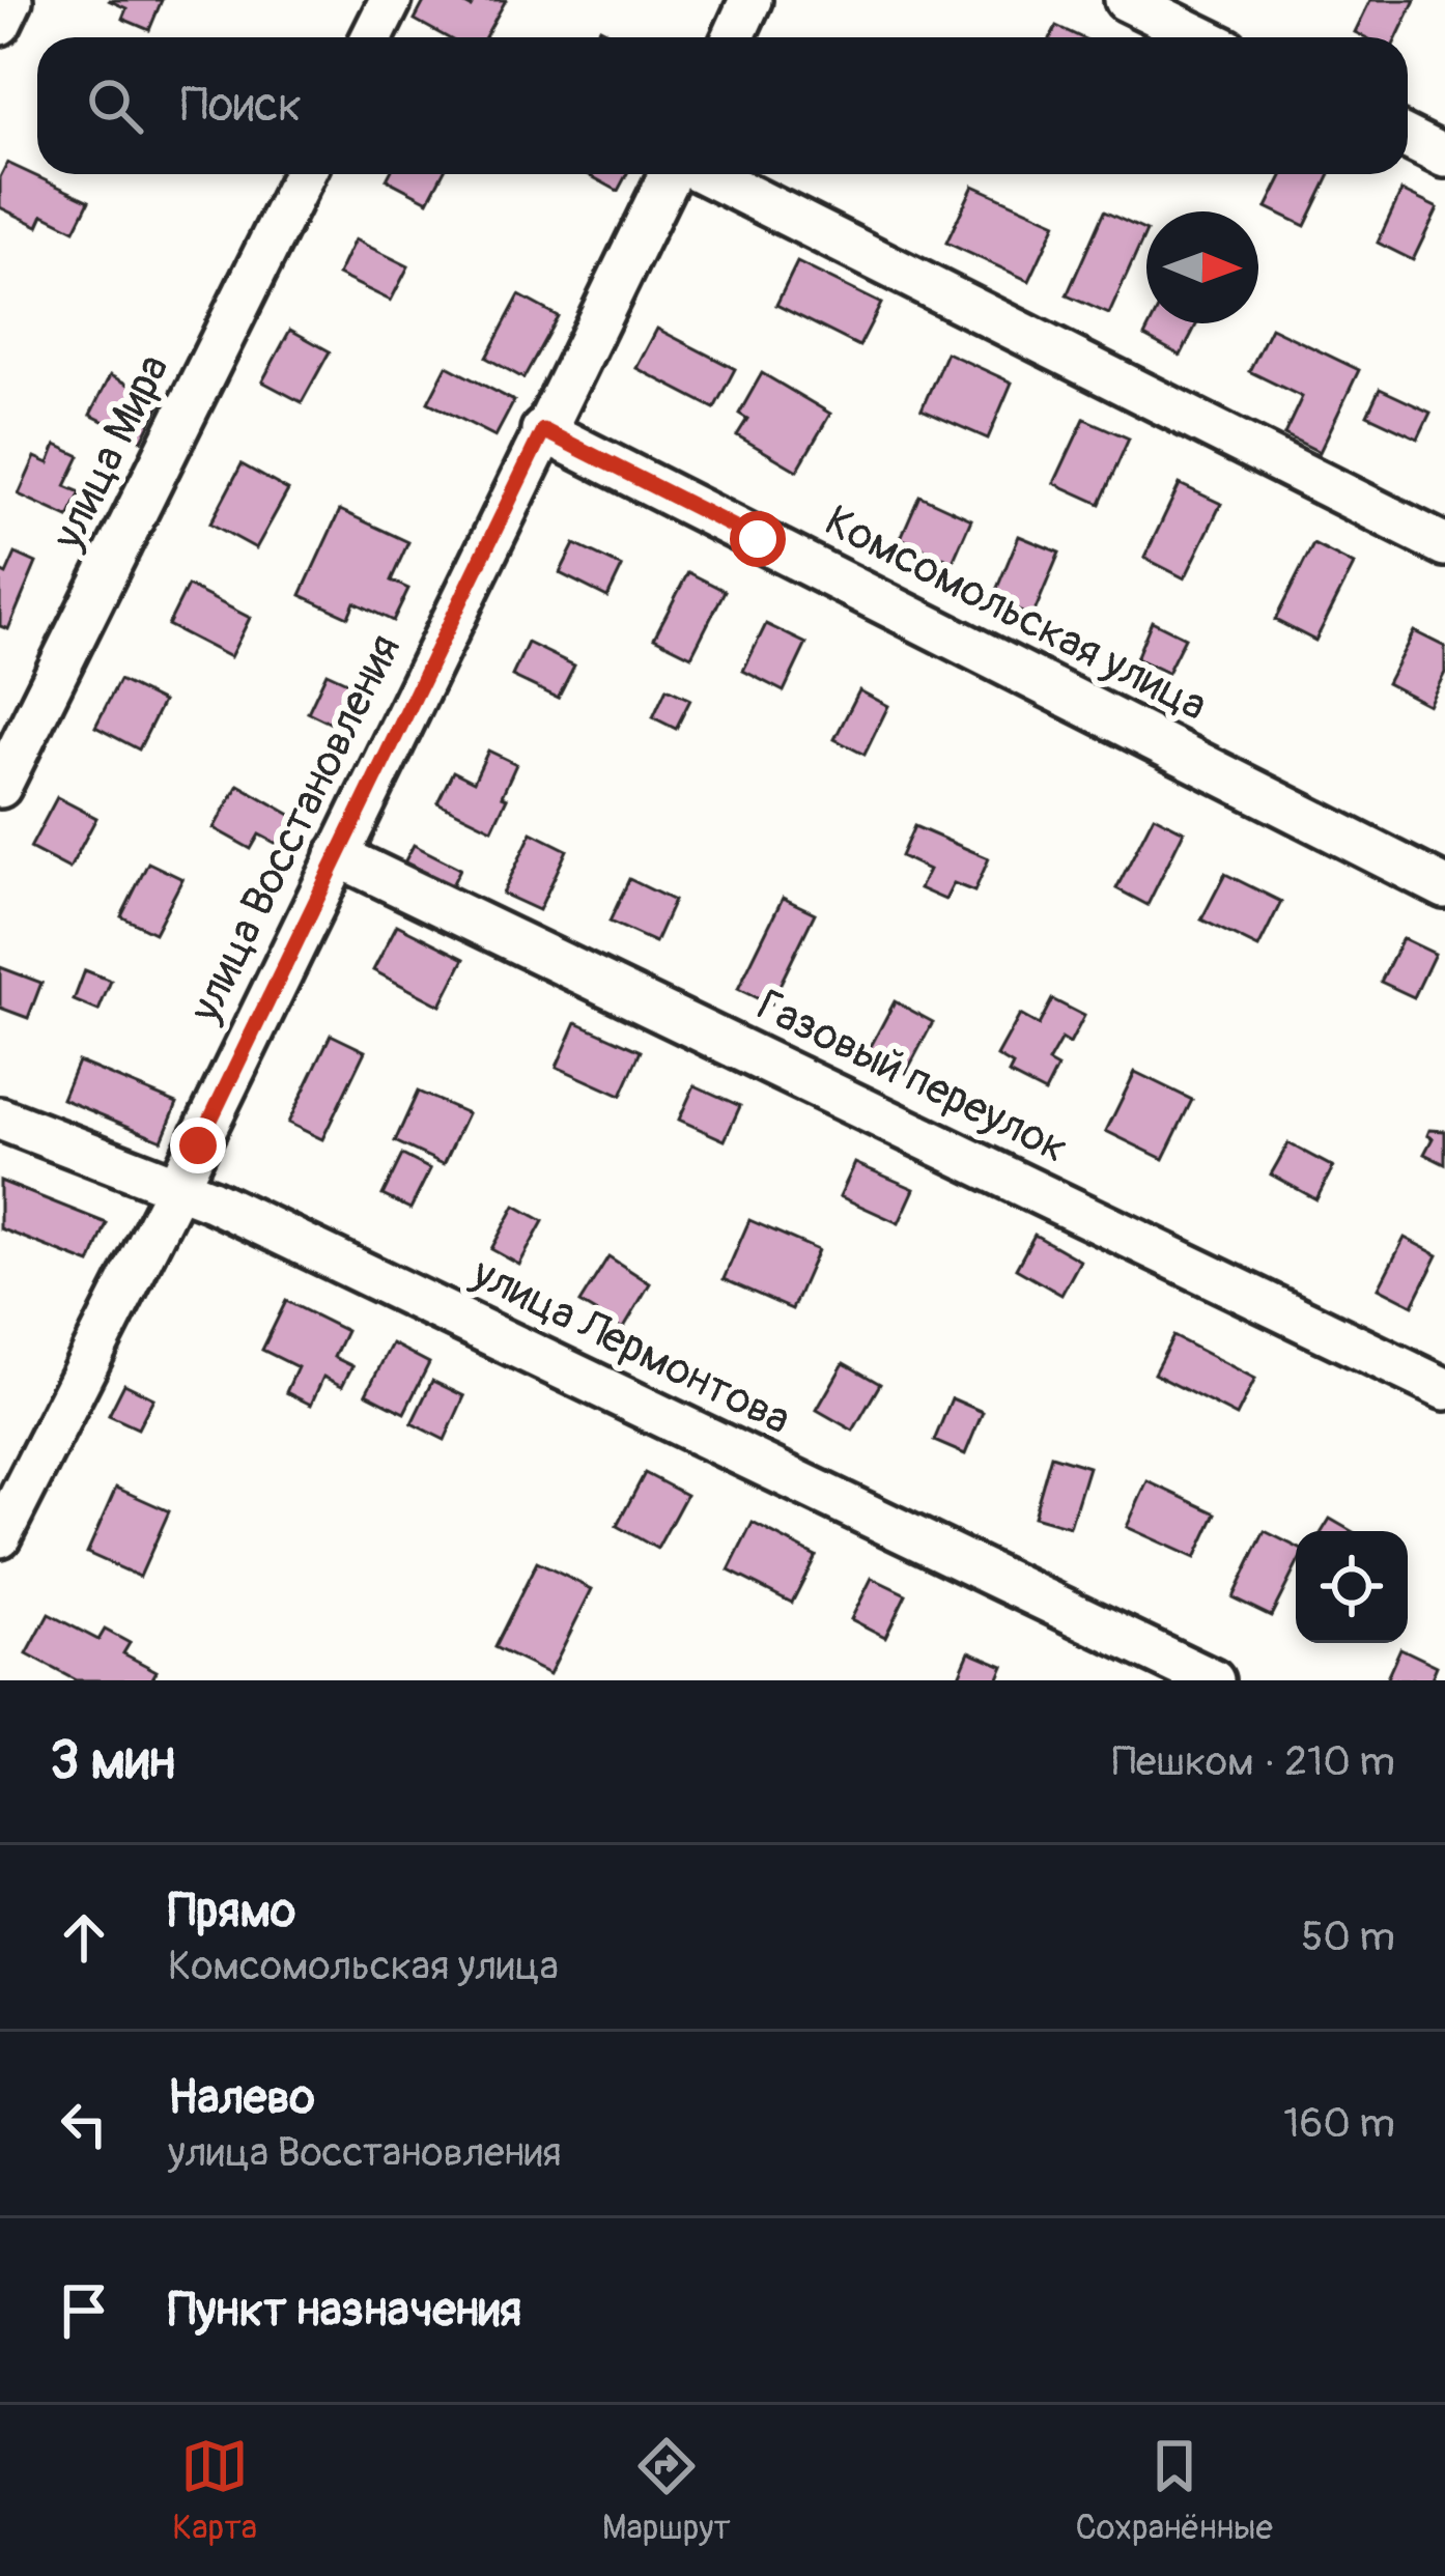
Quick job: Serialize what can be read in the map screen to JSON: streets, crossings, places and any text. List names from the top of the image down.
{
  "streets": {
    "street": [
      "улица Мира",
      "Комсомольская улица",
      "улица Восстановления",
      "Газовый переулок",
      "улица Лермонтова"
    ]
  },
  "crossings": [
    ["Комсомольская улица", "улица Восстановления"],
    ["улица Восстановления", "Газовый переулок"],
    ["улица Восстановления", "улица Лермонтова"]
  ],
  "north": "right",
  "page": {
    "search": "Поиск",
    "heading": ["3 мин", "Пешком · 210 m"],
    "list": [
      ["Прямо", "Комсомольская улица", "50 m"],
      ["Налево", "улица Восстановления", "160 m"],
      "Пункт назначения"
    ],
    "nav": ["Карта", "Маршрут", "Сохранённые"]
  }
}
